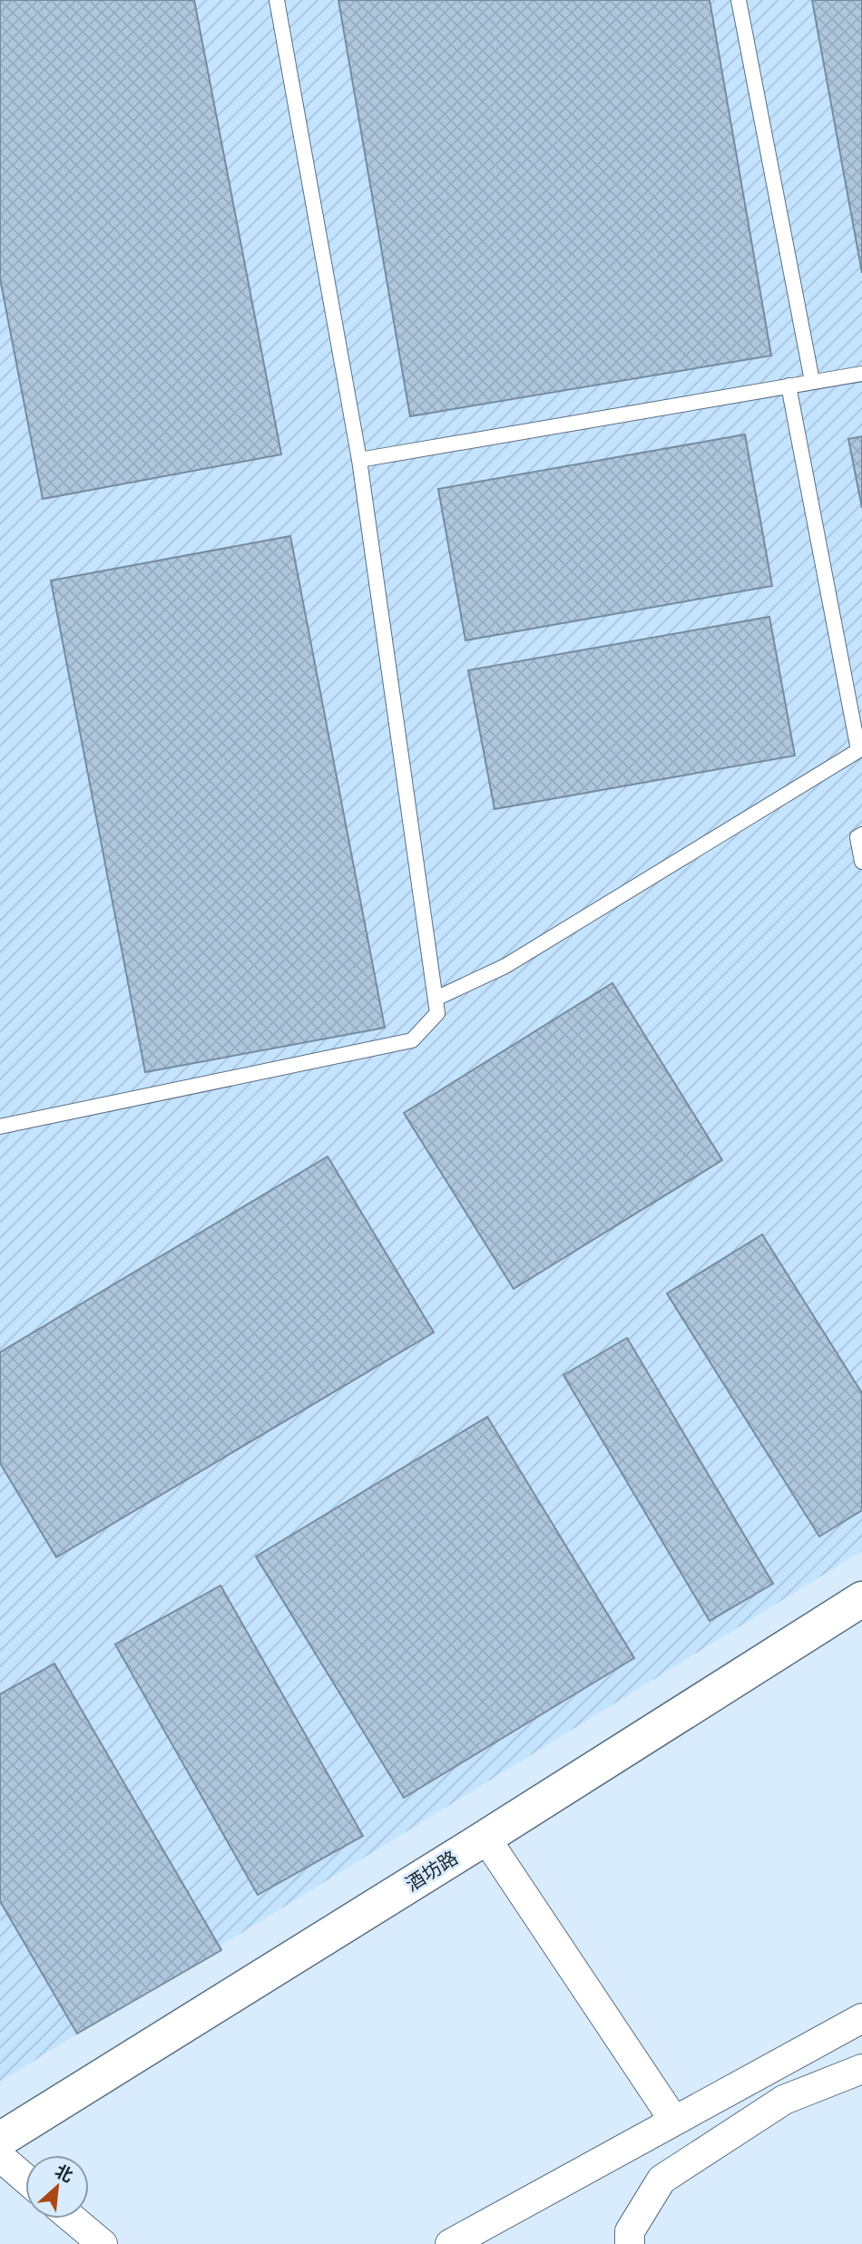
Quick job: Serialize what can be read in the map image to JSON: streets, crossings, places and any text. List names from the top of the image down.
{
  "streets": {
    "street": ["酒坊路"]
  },
  "north": "top right"
}
